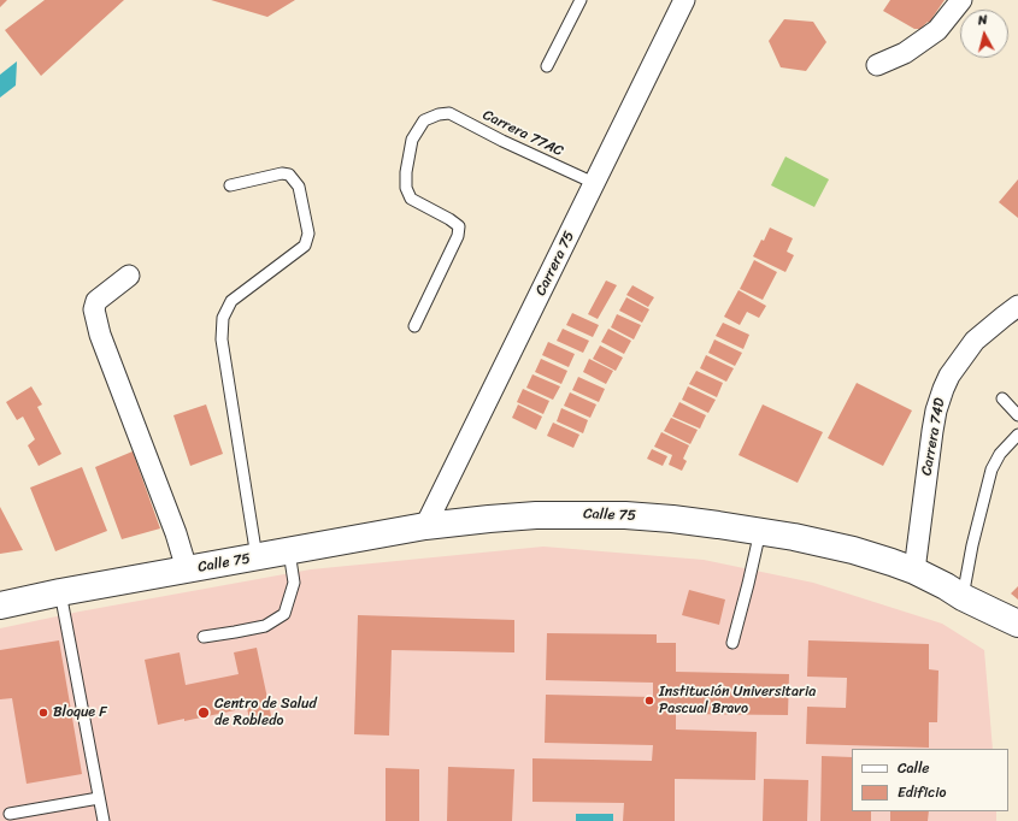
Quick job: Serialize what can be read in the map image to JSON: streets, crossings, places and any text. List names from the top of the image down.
{
  "streets": {
    "street": ["Carrera 75", "Carrera 74D", "Calle 75"],
    "lane": ["Carrera 77AC"]
  },
  "crossings": [
    ["Carrera 77AC", "Carrera 75"],
    ["Carrera 75", "Calle 75"],
    ["Carrera 74D", "Calle 75"]
  ],
  "places": ["Institución Universitaria Pascual Bravo", "Bloque F", "Centro de Salud de Robledo"],
  "legend": ["Calle", "Edificio"],
  "north": "top"
}
